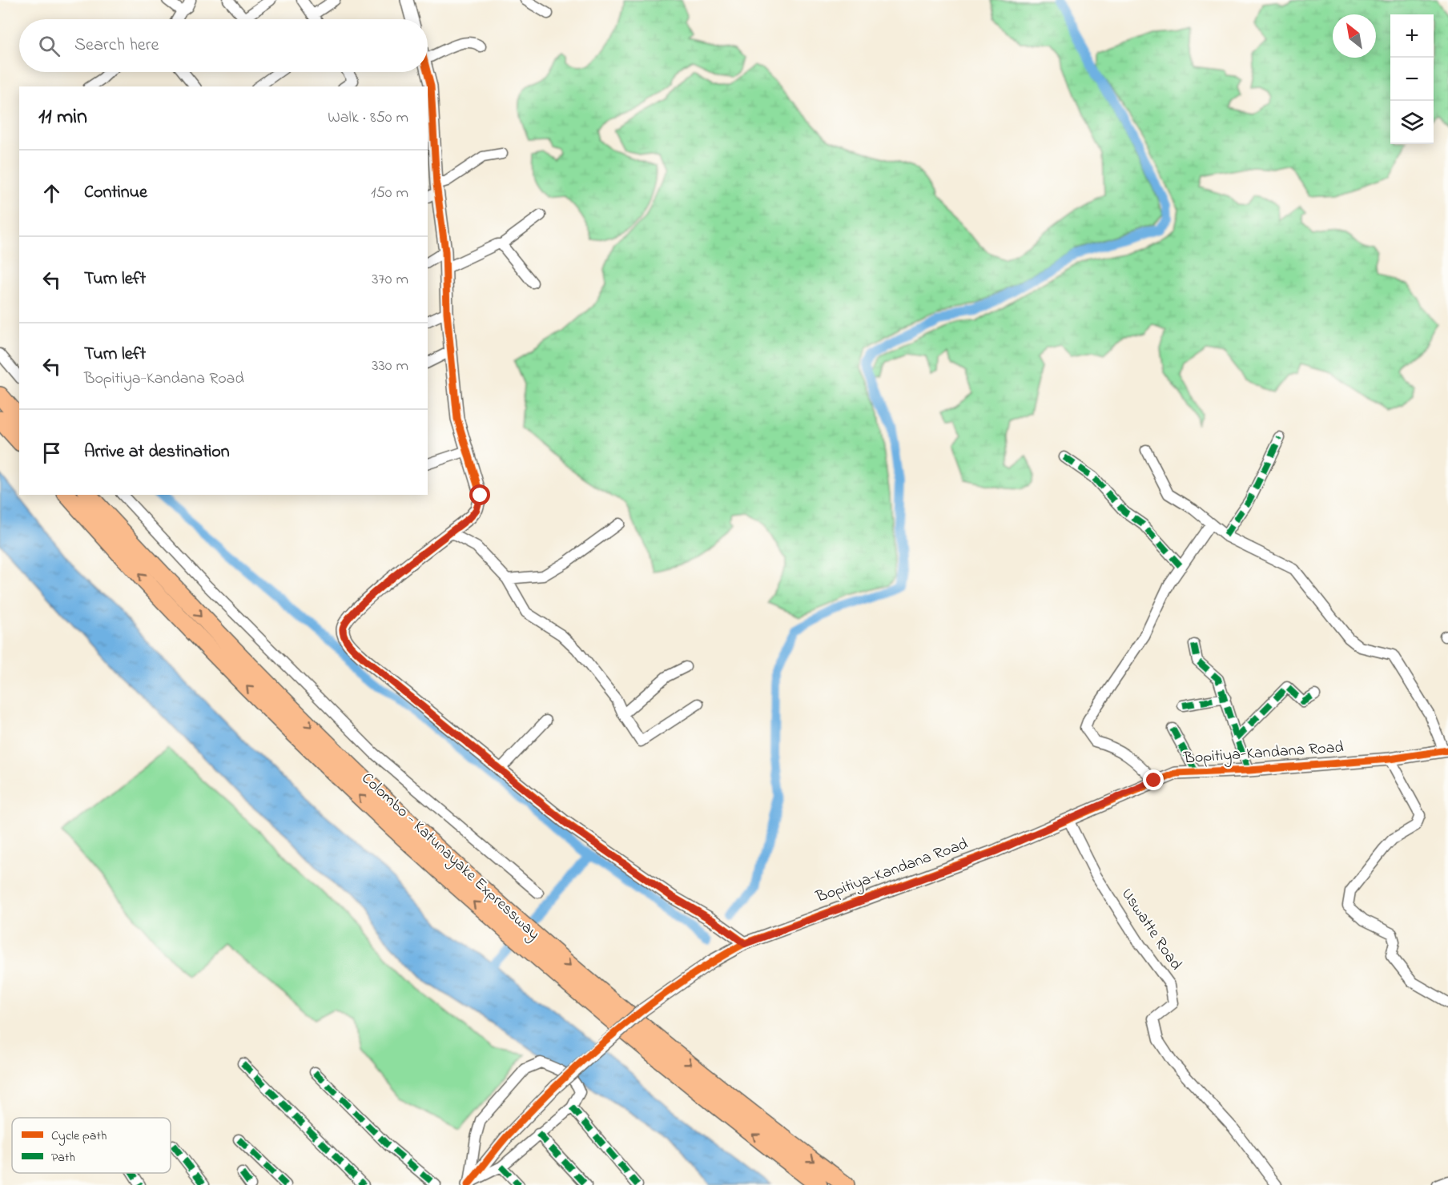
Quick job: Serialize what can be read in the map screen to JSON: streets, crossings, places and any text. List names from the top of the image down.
{
  "streets": {
    "highway": ["Colombo - Katunayake Expressway"],
    "street": ["Bopitiya-Kandana Road", "Uswatte Road"]
  },
  "crossings": [
    ["Bopitiya-Kandana Road", "Uswatte Road"]
  ],
  "legend": ["Cycle path", "Path"],
  "north": "top left",
  "page": {
    "map_buttons": ["+", "−"],
    "search": "Search here",
    "heading": ["11 min", "Walk · 850 m"],
    "list": [
      ["Continue", "150 m"],
      ["Turn left", "370 m"],
      ["Turn left", "Bopitiya-Kandana Road", "330 m"],
      "Arrive at destination"
    ]
  }
}
